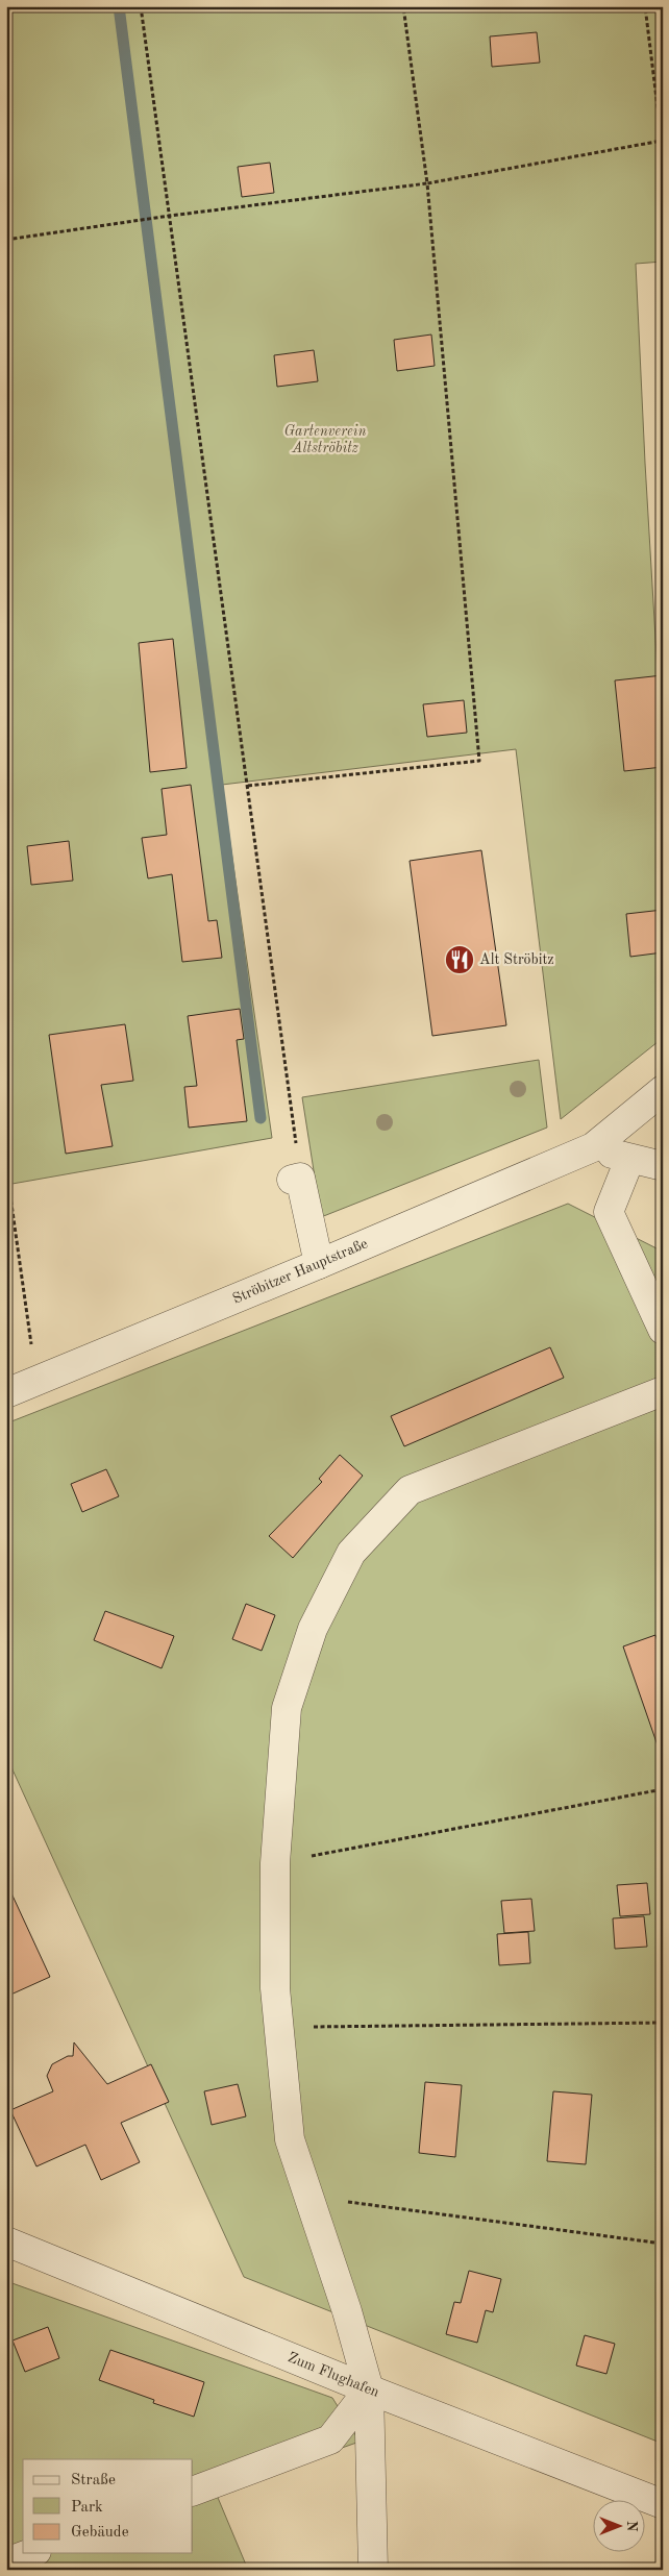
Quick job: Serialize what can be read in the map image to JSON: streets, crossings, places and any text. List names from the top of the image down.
{
  "streets": {
    "street": ["Ströbitzer Hauptstraße", "Zum Flughafen"]
  },
  "parks": ["Gartenverein Altströbitz"],
  "places": {
    "restaurant": ["Alt Ströbitz"]
  },
  "legend": ["Straße", "Park", "Gebäude"],
  "north": "right"
}
